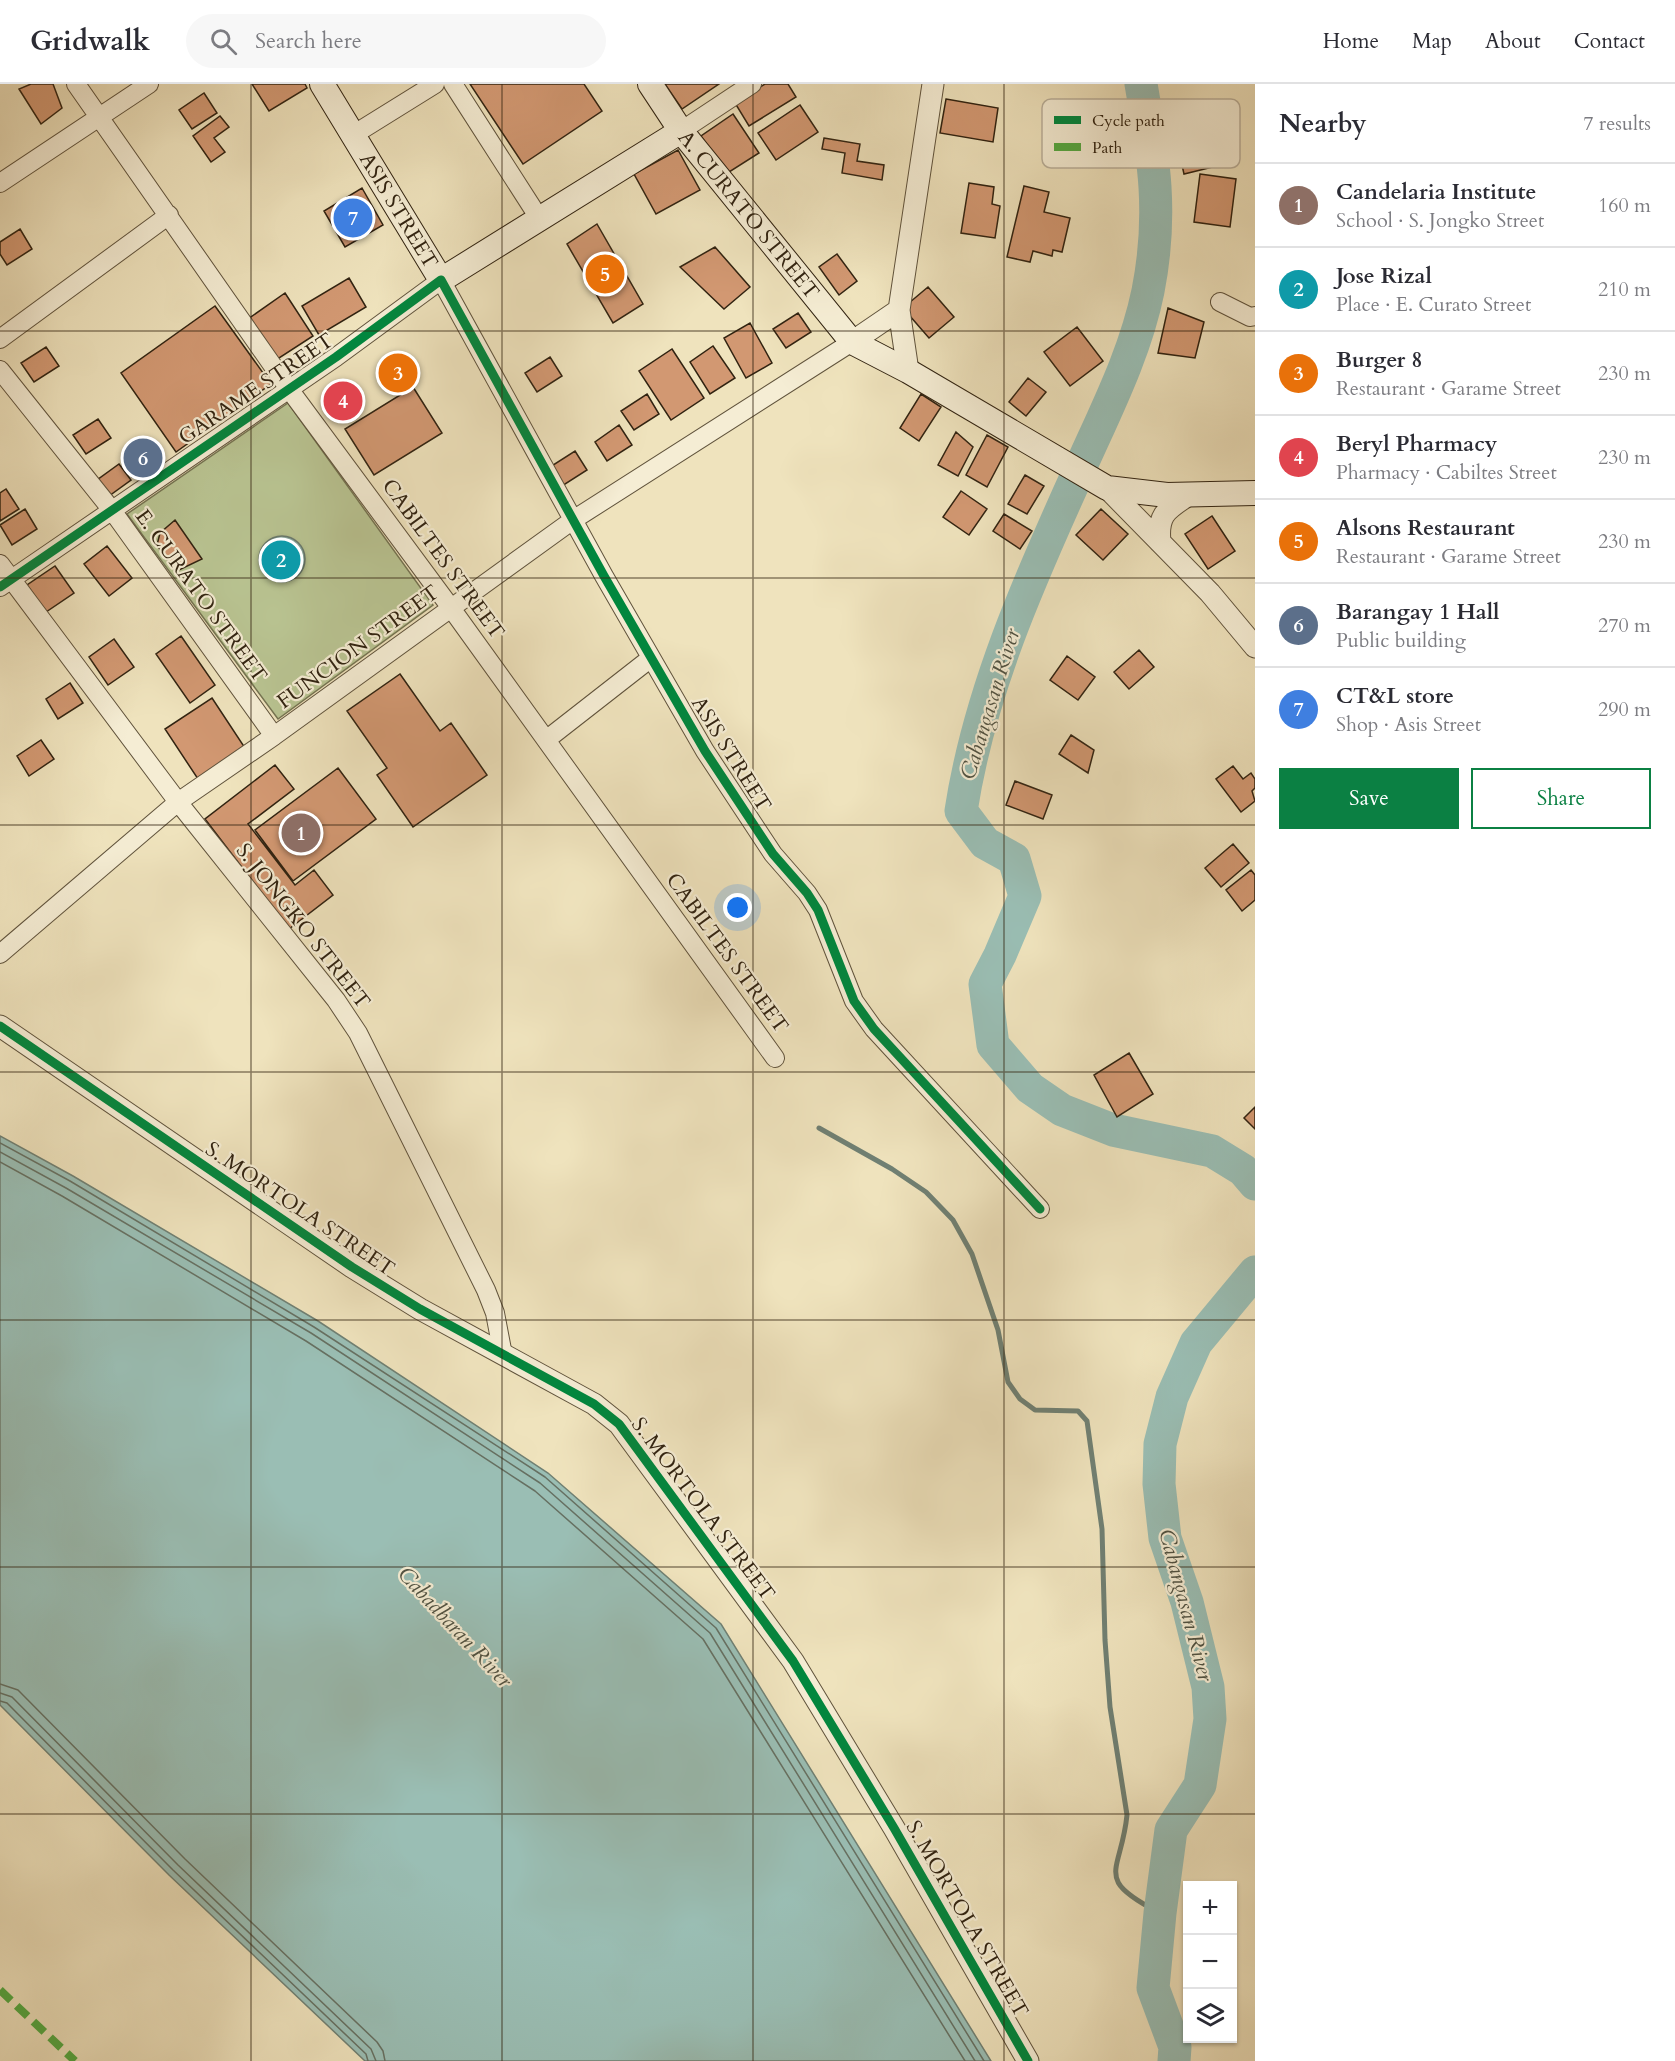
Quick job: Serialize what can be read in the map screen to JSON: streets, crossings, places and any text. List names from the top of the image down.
{
  "streets": {
    "main road": ["ASIS STREET", "A. CURATO STREET", "GARAME STREET"],
    "street": [
      "CABILTES STREET",
      "E. CURATO STREET",
      "FUNCION STREET",
      "S. JONGKO STREET",
      "S. MORTOLA STREET"
    ]
  },
  "crossings": [
    ["ASIS STREET", "GARAME STREET"],
    ["ASIS STREET", "FUNCION STREET"],
    ["A. CURATO STREET", "GARAME STREET"],
    ["A. CURATO STREET", "FUNCION STREET"],
    ["GARAME STREET", "CABILTES STREET"],
    ["GARAME STREET", "E. CURATO STREET"],
    ["GARAME STREET", "S. JONGKO STREET"],
    ["CABILTES STREET", "FUNCION STREET"],
    ["E. CURATO STREET", "FUNCION STREET"],
    ["FUNCION STREET", "S. JONGKO STREET"],
    ["S. JONGKO STREET", "S. MORTOLA STREET"]
  ],
  "water": ["Cabangasan River", "Cabadbaran River"],
  "legend": ["Cycle path", "Path"],
  "page": {
    "header": "Gridwalk",
    "search": "Search here",
    "nav": [
      "Home",
      "Map",
      "About",
      "Contact"
    ],
    "heading": ["Nearby", "7 results"],
    "list": [
      {
        "mark": "1",
        "name": "Candelaria Institute",
        "note": "School · S. Jongko Street",
        "value": "160 m"
      },
      {
        "mark": "2",
        "name": "Jose Rizal",
        "note": "Place · E. Curato Street",
        "value": "210 m"
      },
      {
        "mark": "3",
        "name": "Burger 8",
        "note": "Restaurant · Garame Street",
        "value": "230 m"
      },
      {
        "mark": "4",
        "name": "Beryl Pharmacy",
        "note": "Pharmacy · Cabiltes Street",
        "value": "230 m"
      },
      {
        "mark": "5",
        "name": "Alsons Restaurant",
        "note": "Restaurant · Garame Street",
        "value": "230 m"
      },
      {
        "mark": "6",
        "name": "Barangay 1 Hall",
        "note": "Public building",
        "value": "270 m"
      },
      {
        "mark": "7",
        "name": "CT&L store",
        "note": "Shop · Asis Street",
        "value": "290 m"
      }
    ],
    "pins": [
      "7",
      "5",
      "3",
      "4",
      "6",
      "2",
      "1"
    ],
    "buttons": ["Save", "Share"],
    "map_buttons": ["+", "−"]
  }
}
